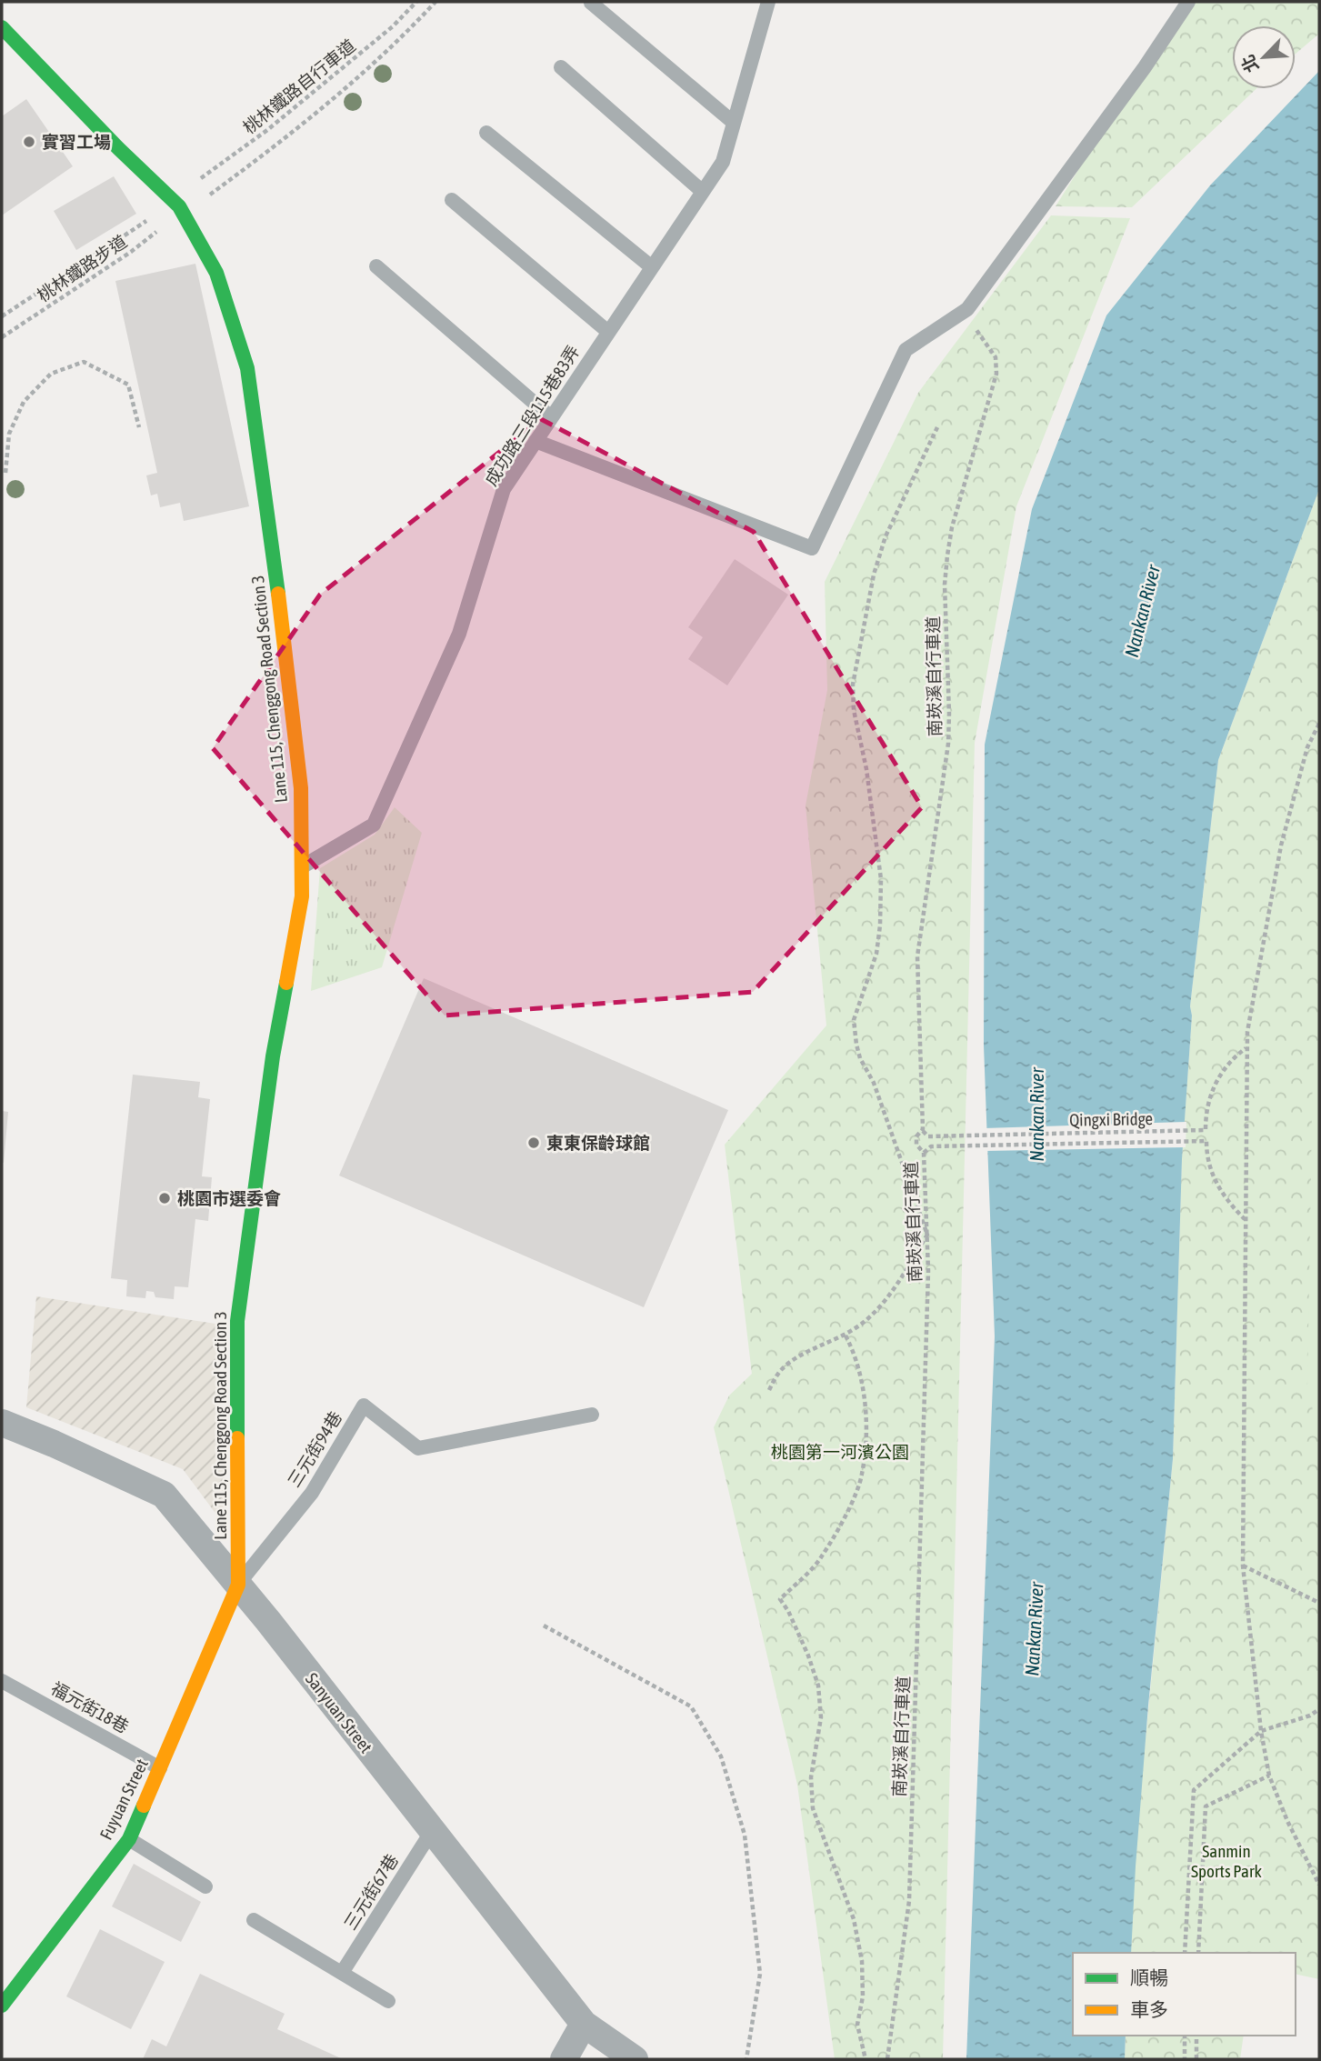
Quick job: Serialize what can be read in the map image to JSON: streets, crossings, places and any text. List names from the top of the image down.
{
  "streets": {
    "street": ["Lane 115, Chenggong Road Section 3", "Sanyuan Street", "Fuyuan Street"],
    "lane": [
      "成功路三段115巷83弄",
      "三元街94巷",
      "福元街18巷",
      "三元街67巷"
    ],
    "path": [
      "桃林鐵路自行車道",
      "桃林鐵路步道",
      "南崁溪自行車道",
      "Qingxi Bridge"
    ]
  },
  "crossings": [
    ["成功路三段115巷83弄", "Lane 115, Chenggong Road Section 3"],
    ["南崁溪自行車道", "Qingxi Bridge"],
    ["Lane 115, Chenggong Road Section 3", "三元街94巷"],
    ["Lane 115, Chenggong Road Section 3", "Sanyuan Street"],
    ["Lane 115, Chenggong Road Section 3", "Fuyuan Street"],
    ["三元街94巷", "Sanyuan Street"],
    ["三元街94巷", "Fuyuan Street"],
    ["福元街18巷", "Fuyuan Street"],
    ["Sanyuan Street", "Fuyuan Street"],
    ["Sanyuan Street", "三元街67巷"]
  ],
  "water": ["Nankan River"],
  "parks": ["桃園第一河濱公園", "Sanmin Sports Park"],
  "places": ["實習工場", "東東保齡球館", "桃園市選委會"],
  "legend": ["順暢", "車多"],
  "north": "bottom left"
}
